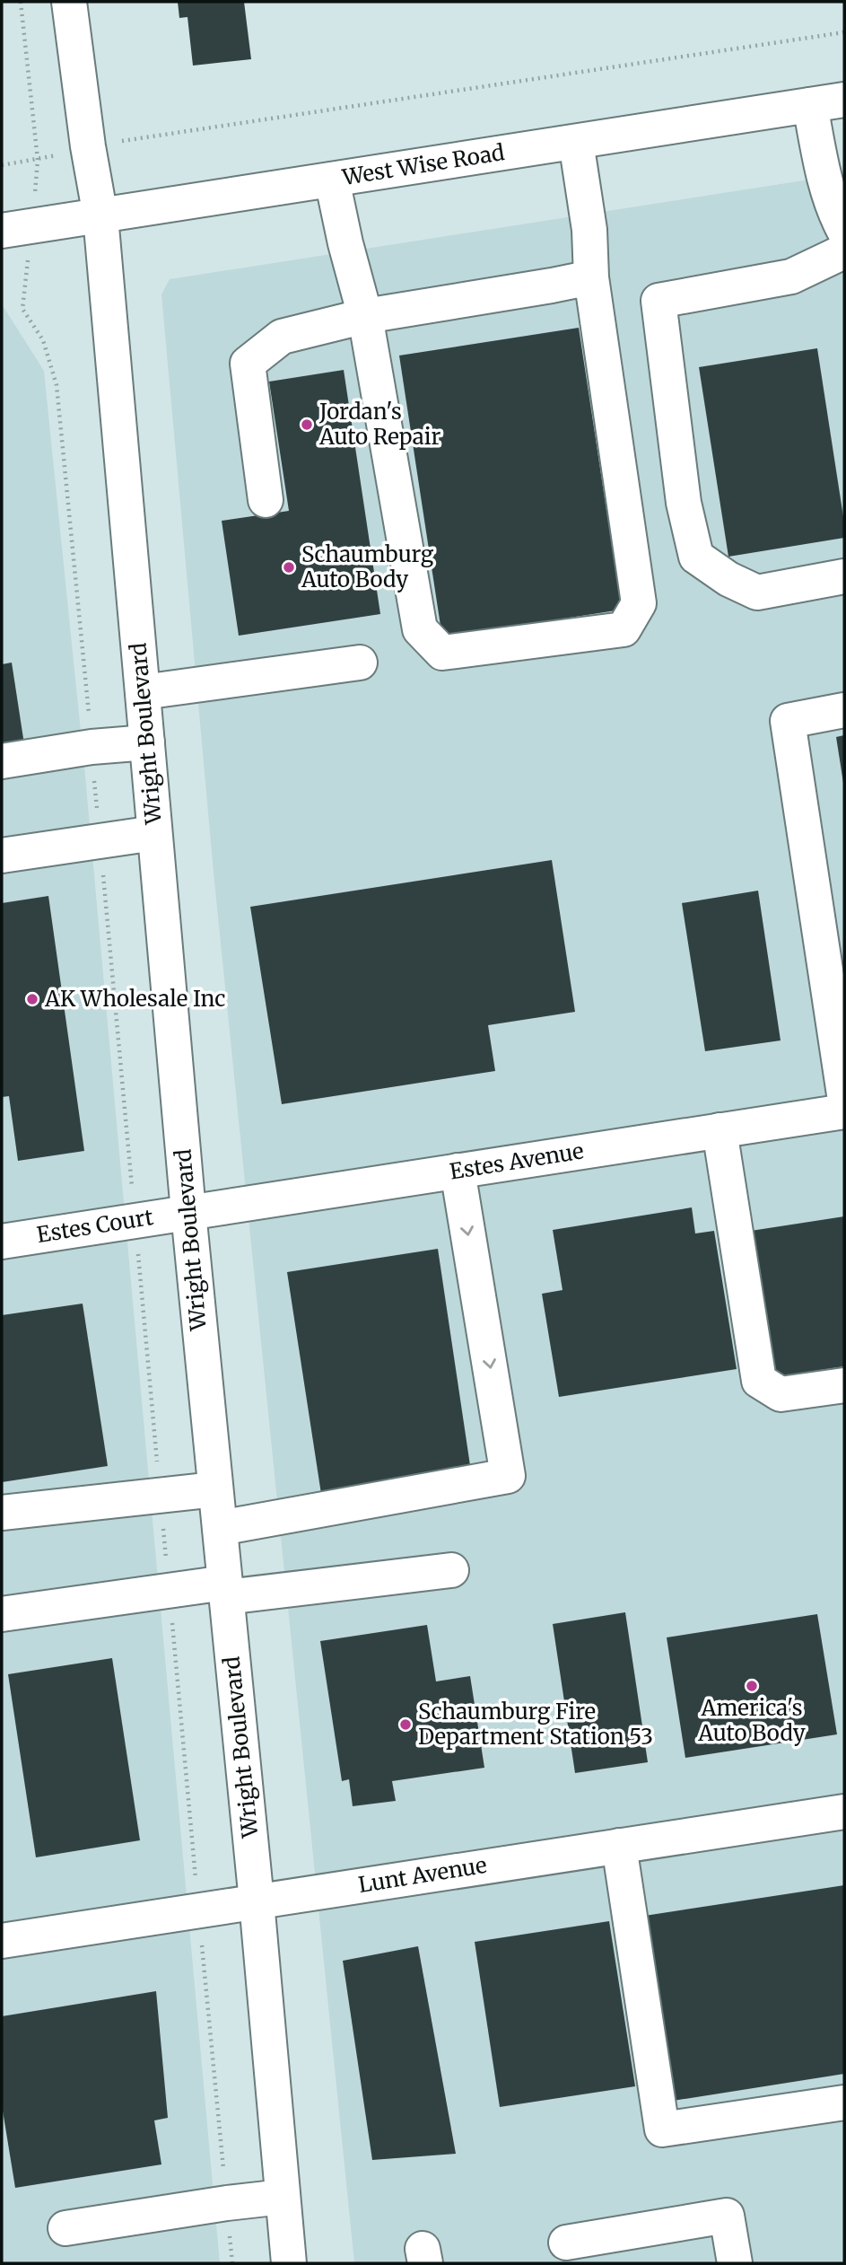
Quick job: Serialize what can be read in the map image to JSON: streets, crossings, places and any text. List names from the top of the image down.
{
  "streets": {
    "street": [
      "West Wise Road",
      "Wright Boulevard",
      "Estes Avenue",
      "Estes Court",
      "Lunt Avenue"
    ]
  },
  "crossings": [
    ["West Wise Road", "Wright Boulevard"],
    ["Wright Boulevard", "Estes Avenue"],
    ["Wright Boulevard", "Estes Court"],
    ["Wright Boulevard", "Lunt Avenue"],
    ["Estes Avenue", "Estes Court"]
  ],
  "places": [
    "Jordan's Auto Repair",
    "Schaumburg Auto Body",
    "AK Wholesale Inc",
    "America's Auto Body",
    "Schaumburg Fire Department Station 53"
  ]
}
